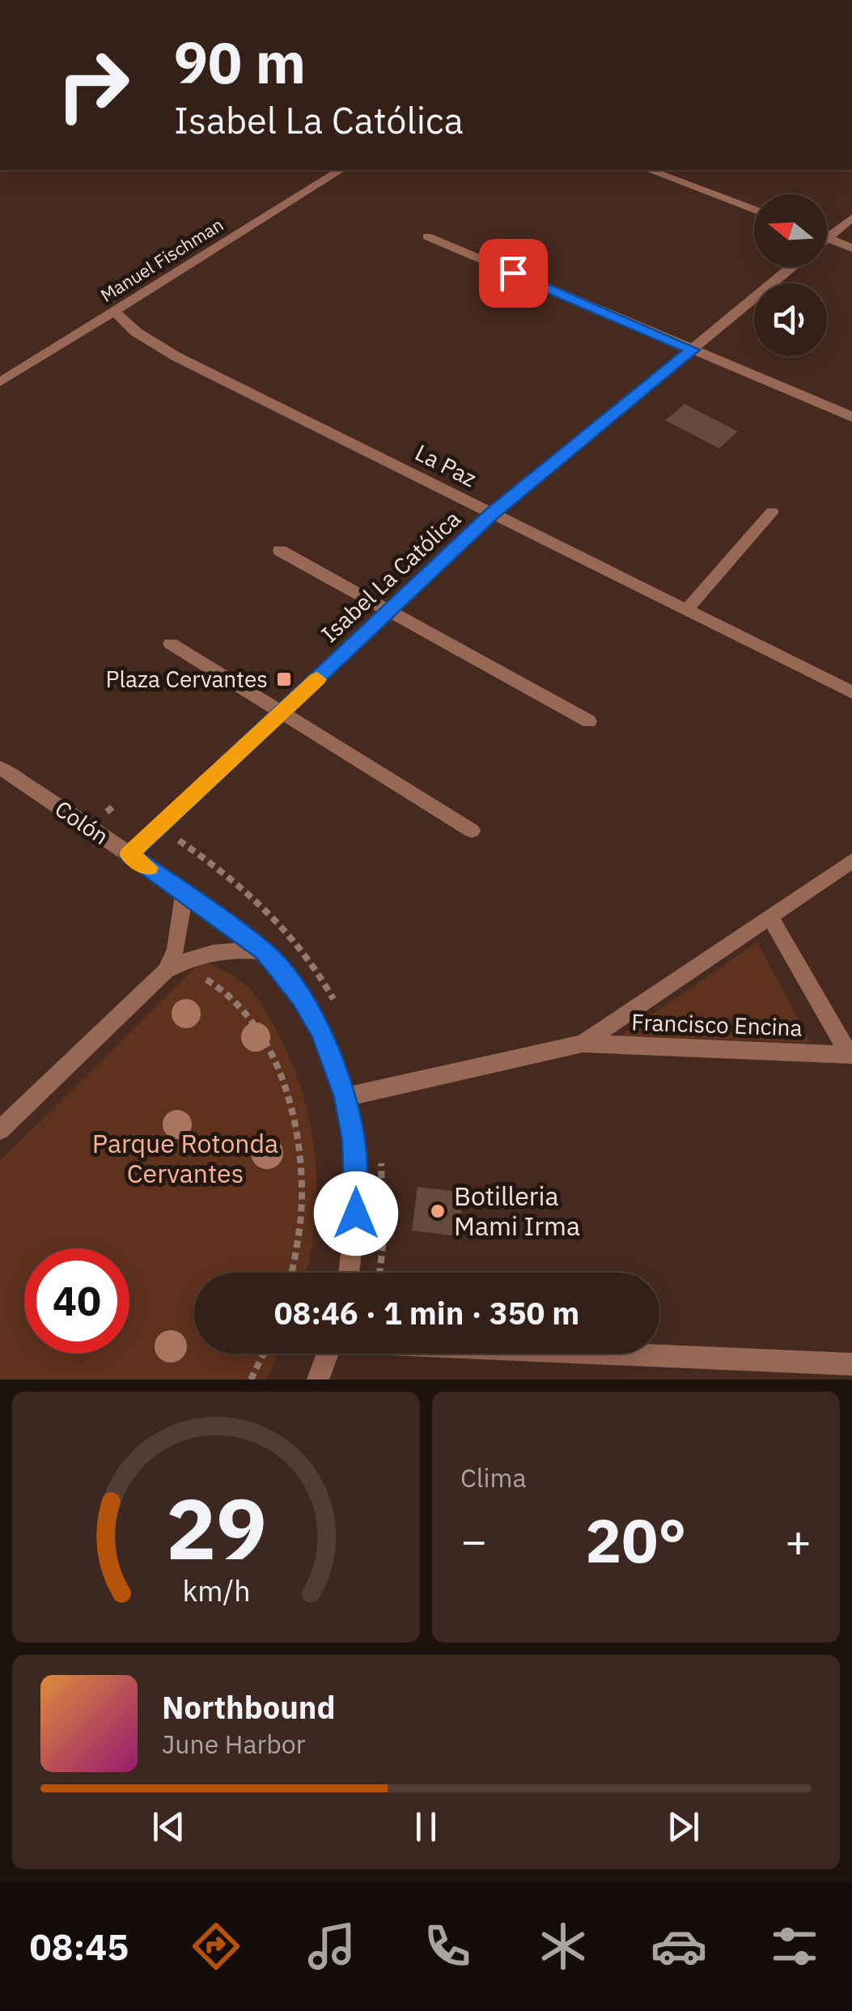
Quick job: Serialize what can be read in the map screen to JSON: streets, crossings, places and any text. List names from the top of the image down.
{
  "streets": {
    "street": [
      "Manuel Fischman",
      "La Paz",
      "Isabel La Católica",
      "Colón",
      "Francisco Encina"
    ]
  },
  "crossings": [
    ["Manuel Fischman", "La Paz"],
    ["La Paz", "Isabel La Católica"],
    ["Isabel La Católica", "Colón"],
    ["Colón", "Francisco Encina"]
  ],
  "parks": ["Parque Rotonda Cervantes"],
  "places": {
    "transit": ["Plaza Cervantes"],
    "other": ["Botilleria Mami Irma"]
  },
  "north": "left",
  "page": {
    "turn": ["90 m", "Isabel La Católica"],
    "limit": "40",
    "trip": "08:46 · 1 min · 350 m",
    "tile": "Clima",
    "heat": ["−", "20°", "+"],
    "song": ["Northbound", "June Harbor"],
    "tabs": "08:45",
    "gauge": ["29", "km/h"]
  }
}
